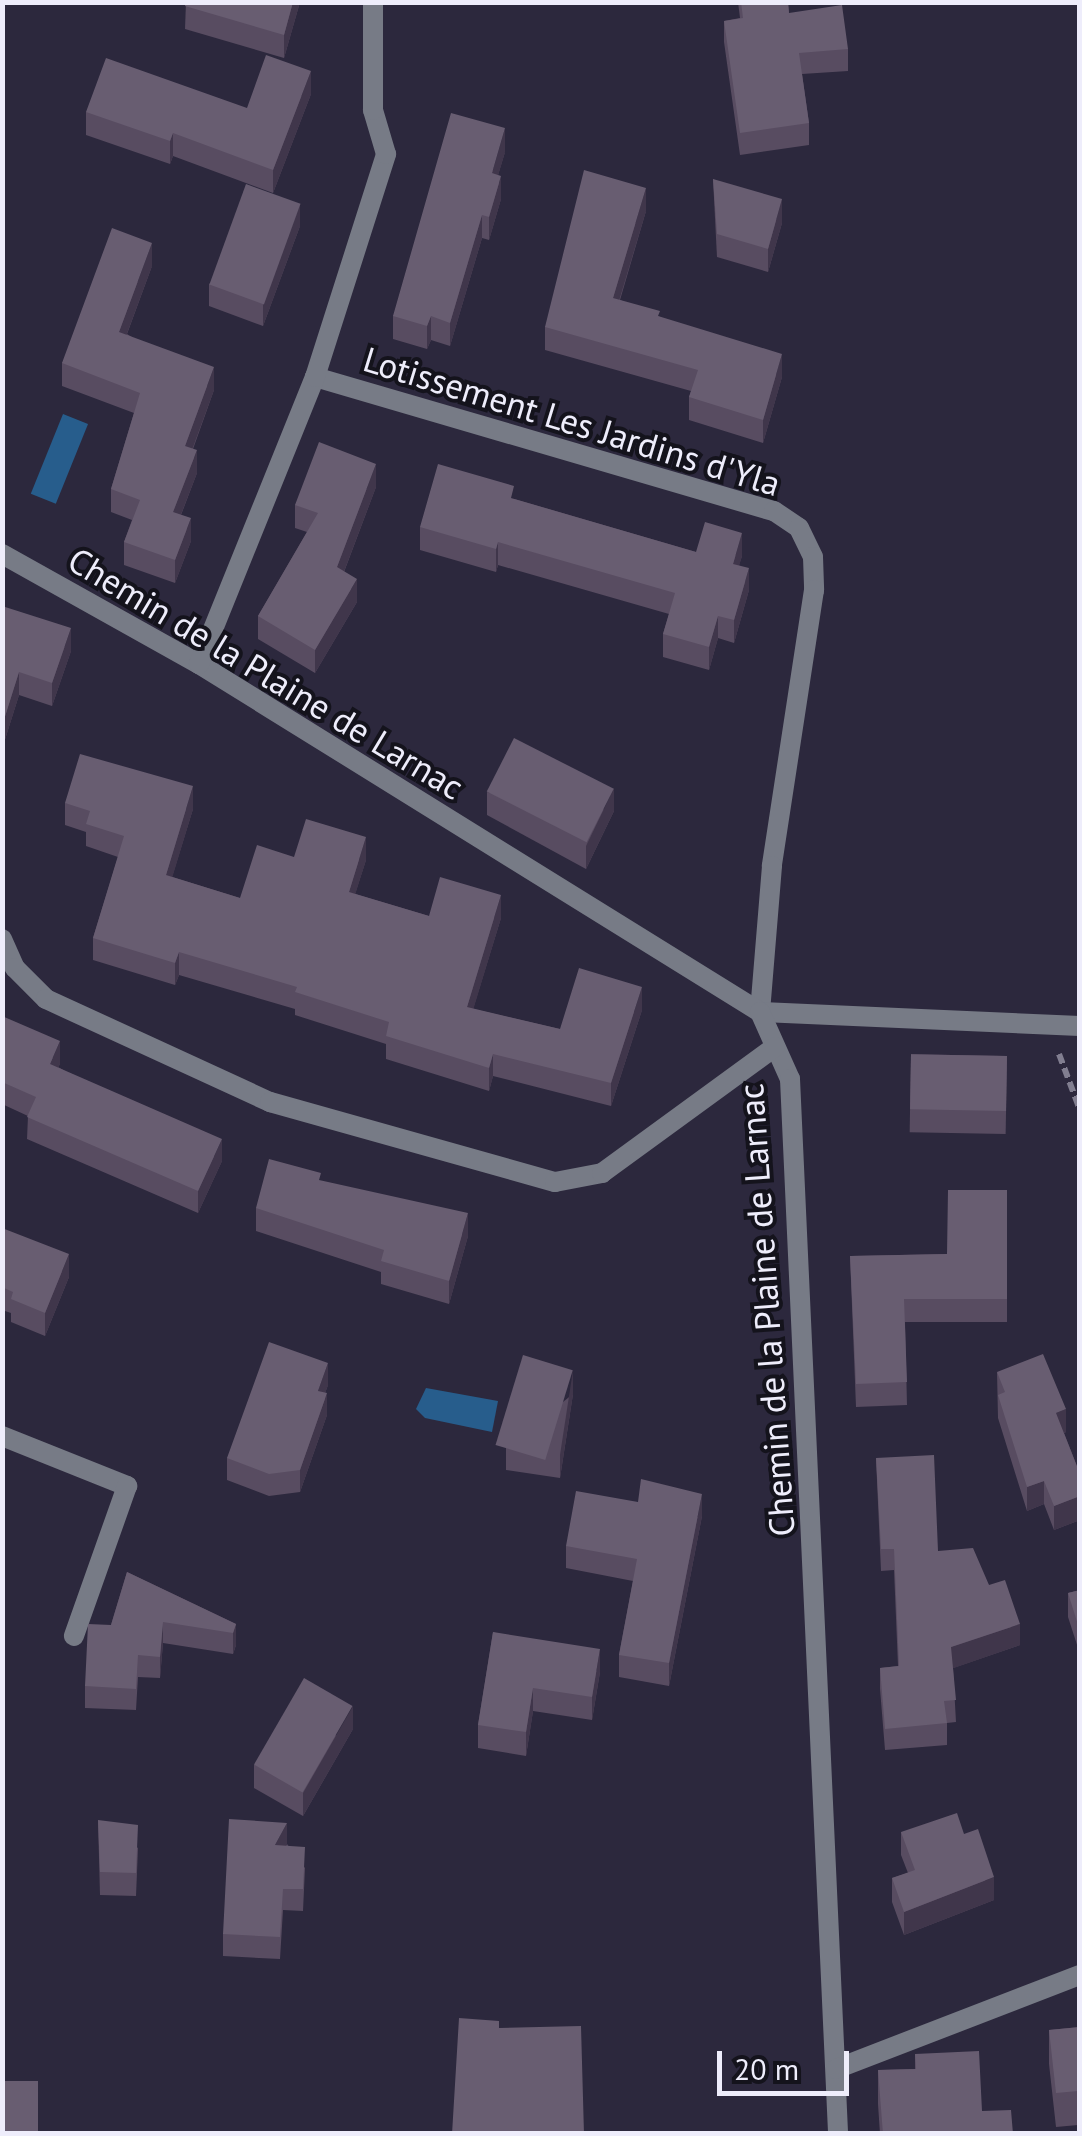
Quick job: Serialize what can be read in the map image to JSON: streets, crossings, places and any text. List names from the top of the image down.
{
  "streets": {
    "street": ["Lotissement Les Jardins d'Yla", "Chemin de la Plaine de Larnac"]
  },
  "crossings": [
    ["Lotissement Les Jardins d'Yla", "Chemin de la Plaine de Larnac"]
  ],
  "scale_bar": "20 m"
}
